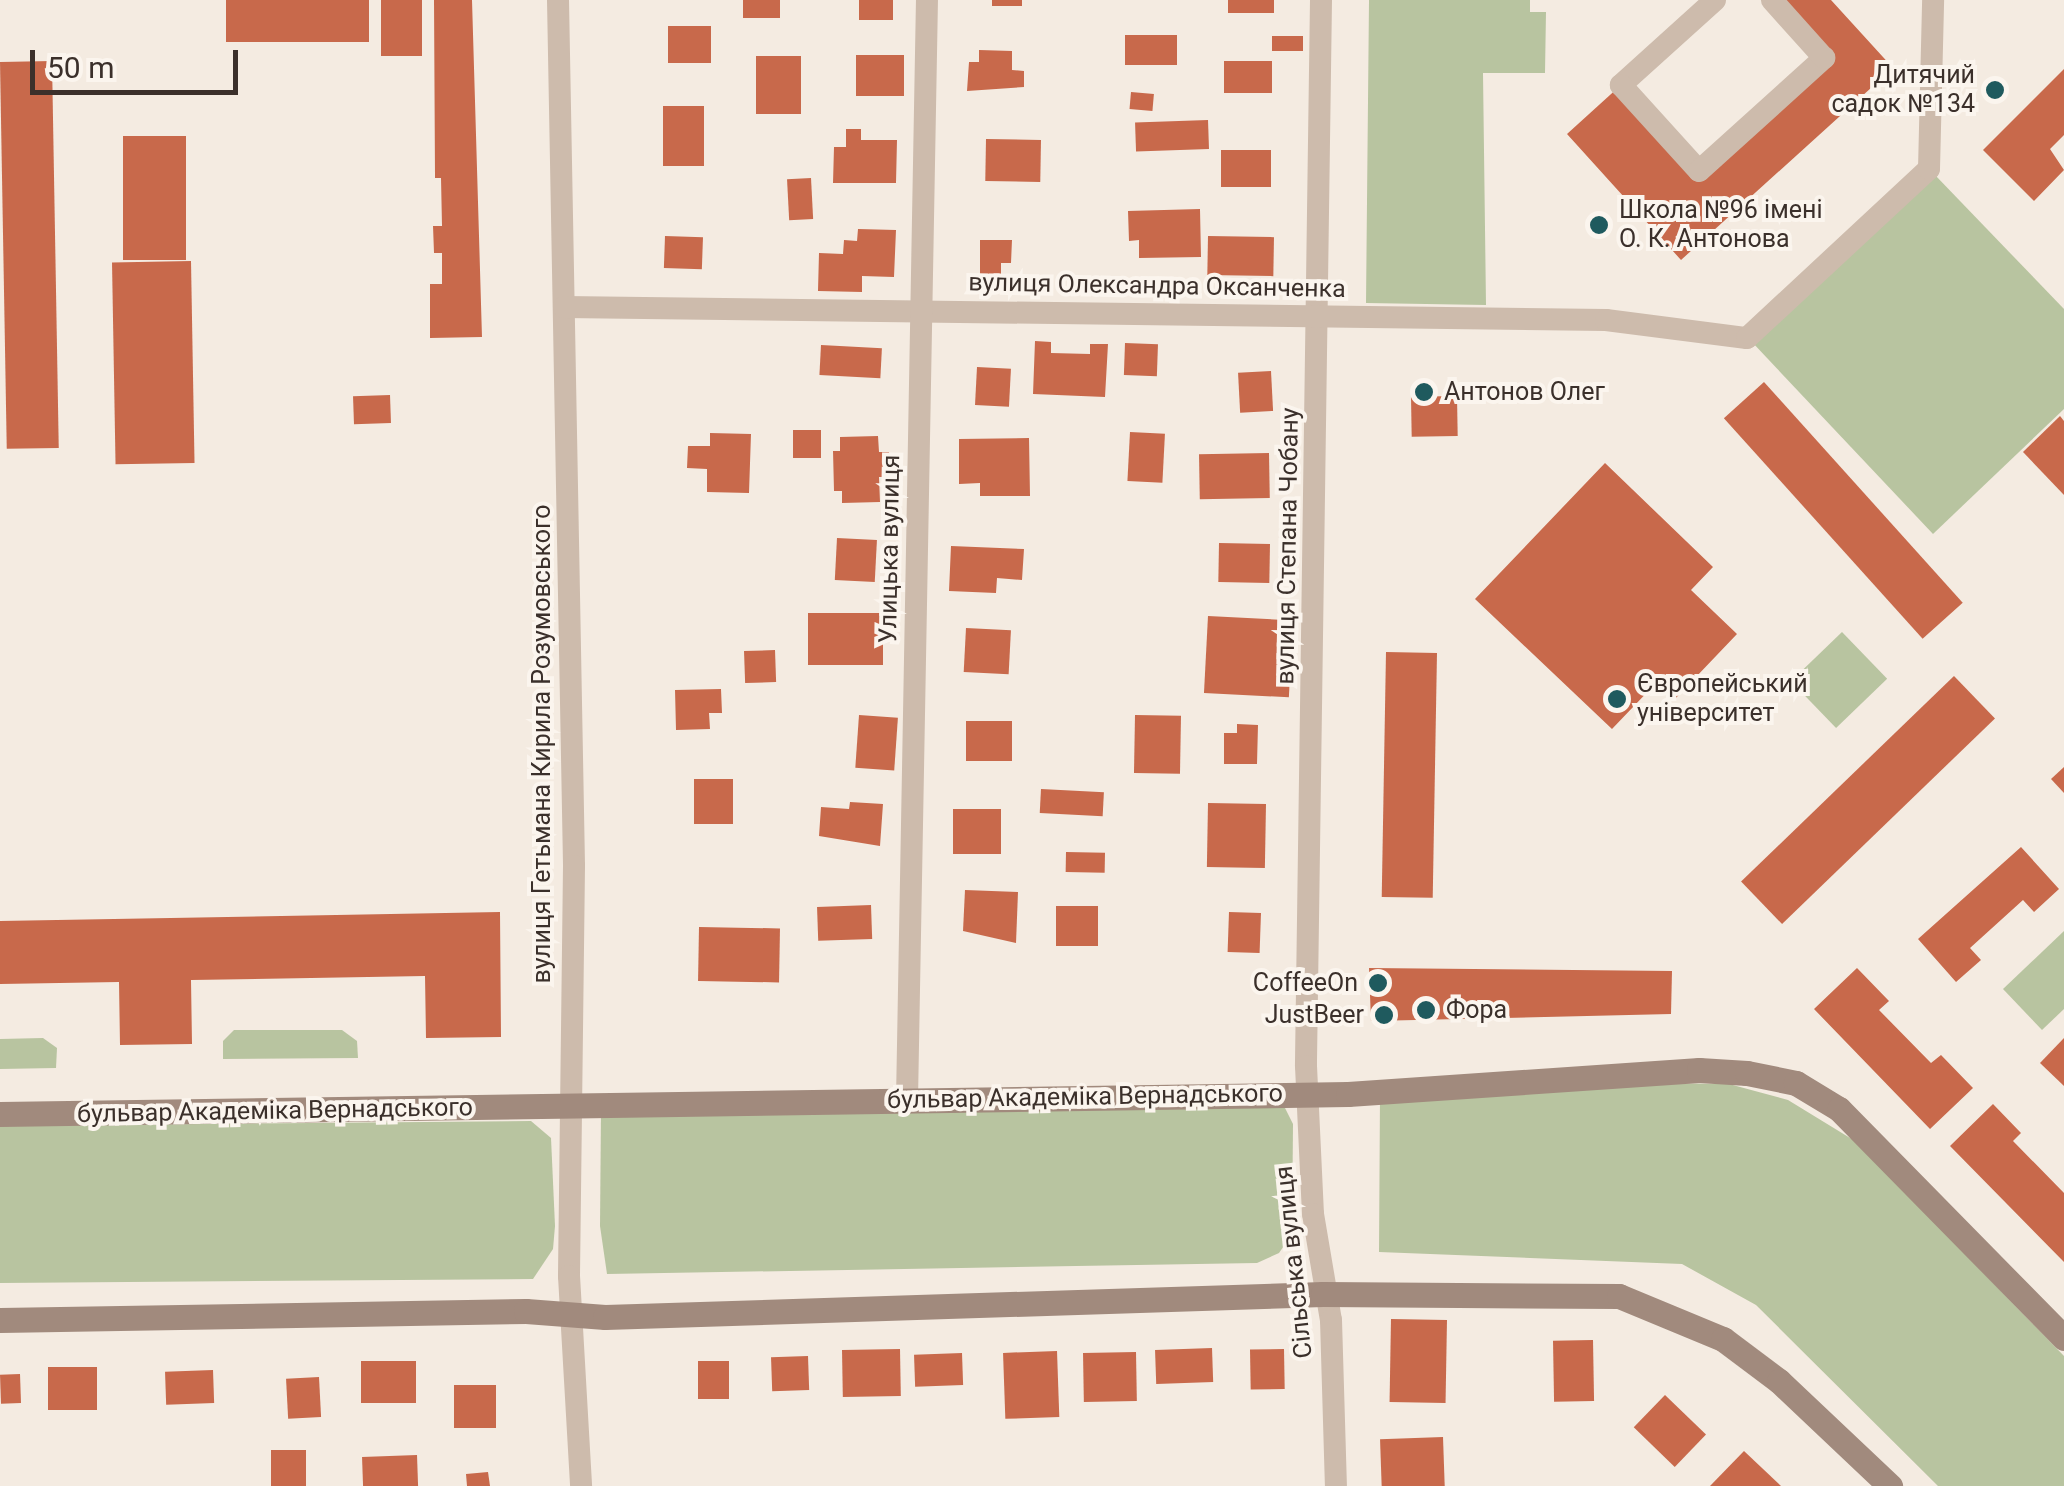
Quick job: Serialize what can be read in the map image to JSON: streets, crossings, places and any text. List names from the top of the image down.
{
  "streets": {
    "main road": ["бульвар Академіка Вернадського"],
    "street": [
      "вулиця Олександра Оксанченка",
      "вулиця Степана Чобану",
      "Улицька вулиця",
      "вулиця Гетьмана Кирила Розумовського",
      "Сільська вулиця"
    ]
  },
  "crossings": [
    ["вулиця Олександра Оксанченка", "вулиця Степана Чобану"],
    ["вулиця Олександра Оксанченка", "Улицька вулиця"],
    ["вулиця Олександра Оксанченка", "вулиця Гетьмана Кирила Розумовського"],
    ["вулиця Степана Чобану", "бульвар Академіка Вернадського"],
    ["вулиця Степана Чобану", "Сільська вулиця"],
    ["Улицька вулиця", "бульвар Академіка Вернадського"],
    ["вулиця Гетьмана Кирила Розумовського", "бульвар Академіка Вернадського"],
    ["бульвар Академіка Вернадського", "Сільська вулиця"]
  ],
  "places": [
    "Дитячий садок №134",
    "Школа №96 імені О. К. Антонова",
    "Антонов Олег",
    "Європейський університет",
    "CoffeeOn",
    "Фора",
    "JustBeer"
  ],
  "scale_bar": "50 m"
}
